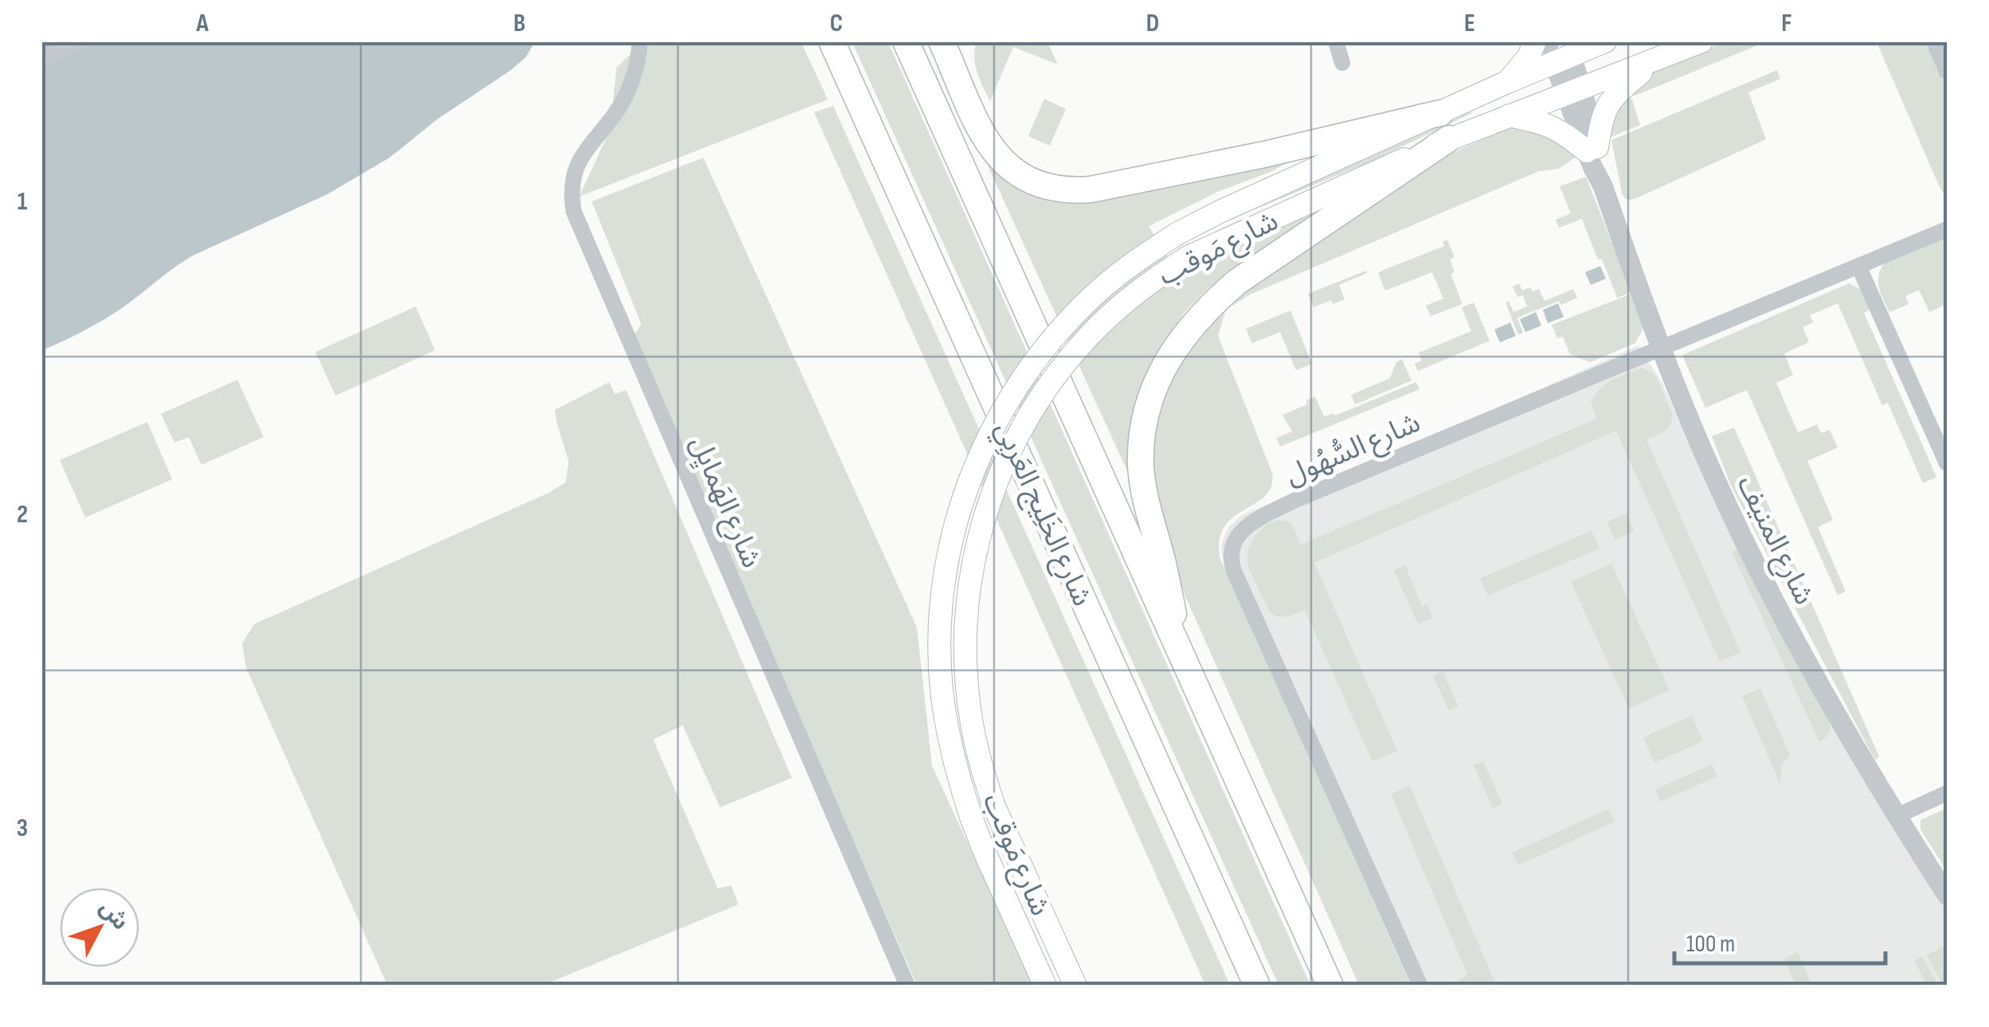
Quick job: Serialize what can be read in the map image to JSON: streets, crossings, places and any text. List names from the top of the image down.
{
  "streets": {
    "highway": ["شارع الخَلِيج العَربِي"],
    "main road": ["شارع مَوقب"],
    "street": ["شارع السُّهُول", "شارع الهَمايِل", "شارع المنيف"]
  },
  "crossings": [
    ["شارع مَوقب", "شارع المنيف"],
    ["شارع السُّهُول", "شارع المنيف"]
  ],
  "scale_bar": "100 m",
  "north": "top right",
  "grid": {
    "columns": [
      "A",
      "B",
      "C",
      "D",
      "E",
      "F"
    ],
    "rows": ["1", "2", "3"]
  }
}
